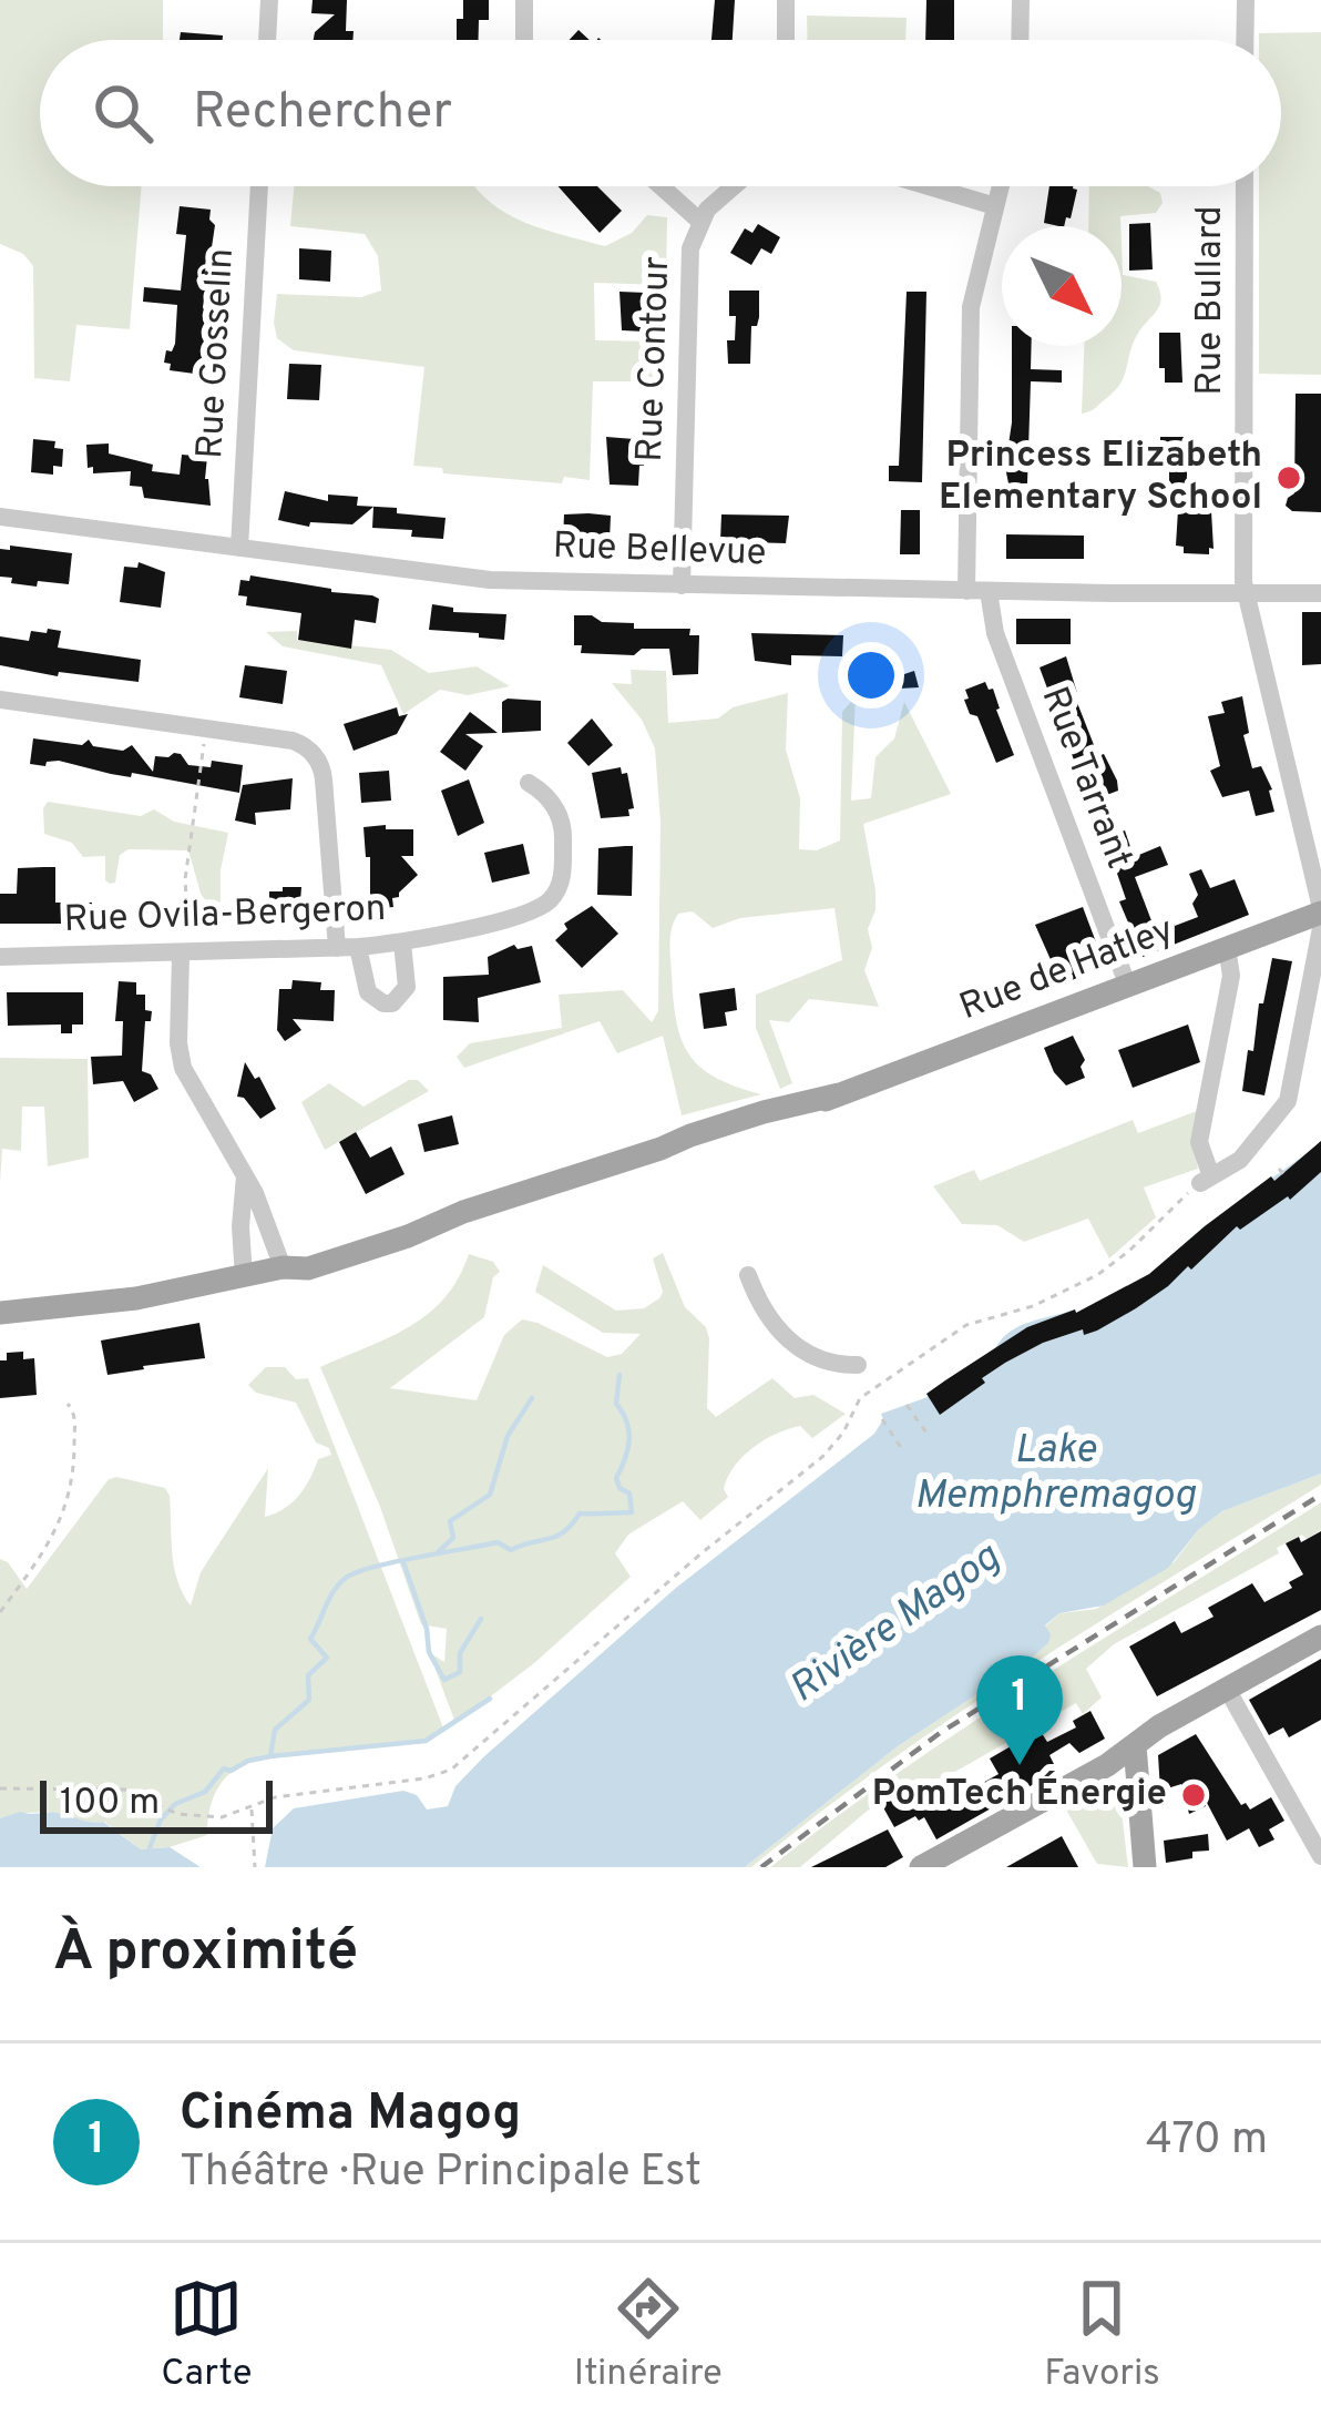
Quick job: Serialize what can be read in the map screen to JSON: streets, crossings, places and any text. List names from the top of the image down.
{
  "streets": {
    "main road": ["Rue de Hatley"],
    "street": [
      "Rue Bullard",
      "Rue Gosselin",
      "Rue Contour",
      "Rue Bellevue",
      "Rue Tarrant",
      "Rue Ovila-Bergeron"
    ]
  },
  "crossings": [
    ["Rue Bullard", "Rue Bellevue"],
    ["Rue Bullard", "Rue de Hatley"],
    ["Rue Gosselin", "Rue Bellevue"],
    ["Rue Contour", "Rue Bellevue"],
    ["Rue Bellevue", "Rue Tarrant"],
    ["Rue Tarrant", "Rue de Hatley"]
  ],
  "water": ["Lake Memphremagog", "Rivière Magog"],
  "places": ["Princess Elizabeth Elementary School", "PomTech Énergie"],
  "scale_bar": "100 m",
  "north": "bottom right",
  "page": {
    "search": "Rechercher",
    "pins": "1",
    "scale": "100 m",
    "heading": "À proximité",
    "list": [
      {
        "mark": "1",
        "name": "Cinéma Magog",
        "note": "Théâtre · Rue Principale Est",
        "value": "470 m"
      }
    ],
    "nav": ["Carte", "Itinéraire", "Favoris"]
  }
}
